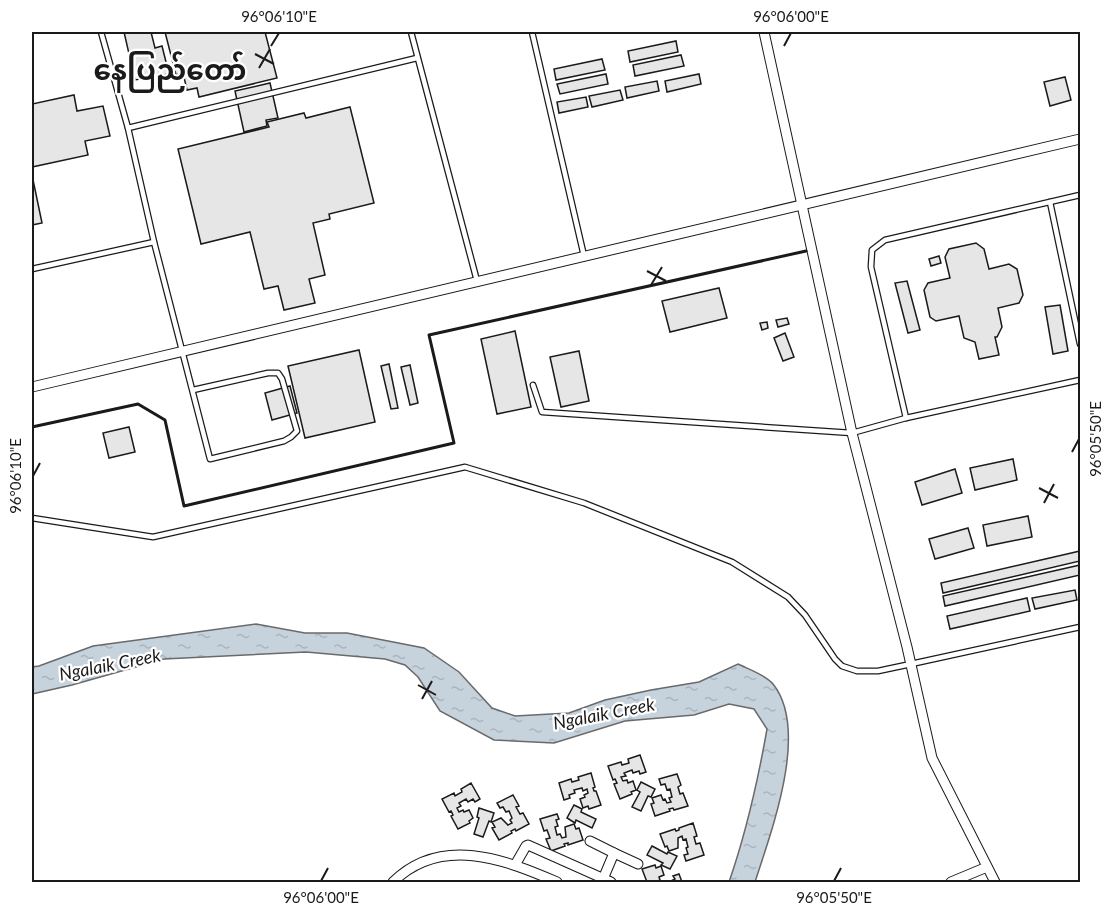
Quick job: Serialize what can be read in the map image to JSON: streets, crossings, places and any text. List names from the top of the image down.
{
  "districts": ["နေပြည်တော်"],
  "water": ["Ngalaik Creek"],
  "coordinates": ["96°06'10\"E", "96°06'00\"E", "96°05'50\"E"]
}
